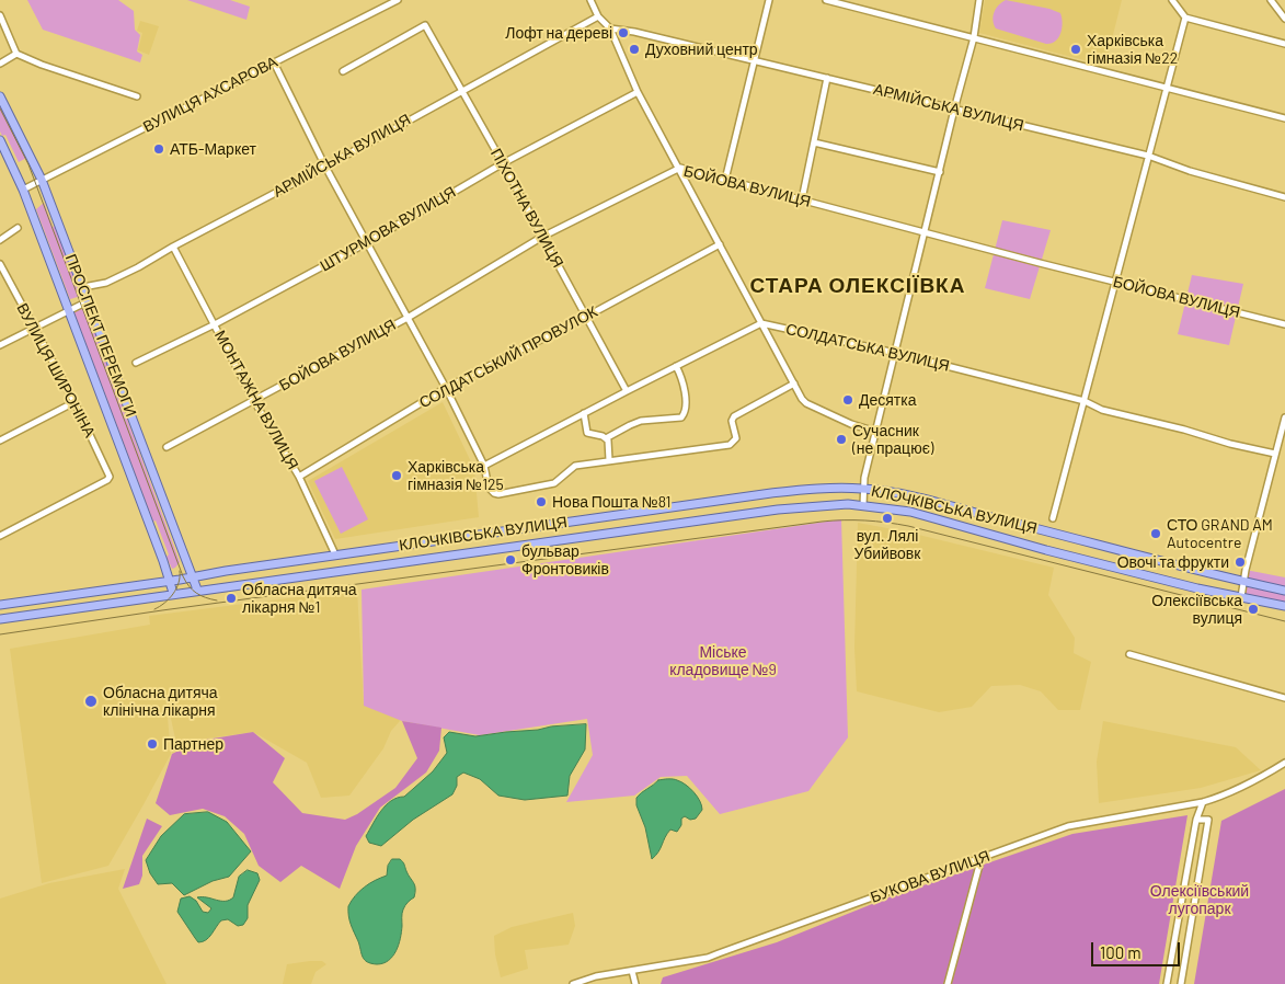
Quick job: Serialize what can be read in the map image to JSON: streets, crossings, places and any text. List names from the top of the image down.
{
  "streets": {
    "main road": ["ПРОСПЕКТ ПЕРЕМОГИ", "КЛОЧКІВСЬКА ВУЛИЦЯ"],
    "street": [
      "ВУЛИЦЯ АХСАРОВА",
      "АРМІЙСЬКА ВУЛИЦЯ",
      "БОЙОВА ВУЛИЦЯ",
      "ПІХОТНА ВУЛИЦЯ",
      "ШТУРМОВА ВУЛИЦЯ",
      "СОЛДАТСЬКА ВУЛИЦЯ",
      "СОЛДАТСЬКИЙ ПРОВУЛОК",
      "ВУЛИЦЯ ШИРОНІНА",
      "МОНТАЖНА ВУЛИЦЯ",
      "БУКОВА ВУЛИЦЯ"
    ]
  },
  "crossings": [
    ["ВУЛИЦЯ АХСАРОВА", "ПРОСПЕКТ ПЕРЕМОГИ"],
    ["АРМІЙСЬКА ВУЛИЦЯ", "ПІХОТНА ВУЛИЦЯ"],
    ["АРМІЙСЬКА ВУЛИЦЯ", "ПРОСПЕКТ ПЕРЕМОГИ"],
    ["АРМІЙСЬКА ВУЛИЦЯ", "МОНТАЖНА ВУЛИЦЯ"],
    ["БОЙОВА ВУЛИЦЯ", "ПІХОТНА ВУЛИЦЯ"],
    ["БОЙОВА ВУЛИЦЯ", "МОНТАЖНА ВУЛИЦЯ"],
    ["ПІХОТНА ВУЛИЦЯ", "ШТУРМОВА ВУЛИЦЯ"],
    ["ПІХОТНА ВУЛИЦЯ", "СОЛДАТСЬКИЙ ПРОВУЛОК"],
    ["ШТУРМОВА ВУЛИЦЯ", "МОНТАЖНА ВУЛИЦЯ"],
    ["ПРОСПЕКТ ПЕРЕМОГИ", "КЛОЧКІВСЬКА ВУЛИЦЯ"],
    ["СОЛДАТСЬКИЙ ПРОВУЛОК", "МОНТАЖНА ВУЛИЦЯ"],
    ["МОНТАЖНА ВУЛИЦЯ", "КЛОЧКІВСЬКА ВУЛИЦЯ"]
  ],
  "districts": ["СТАРА ОЛЕКСІЇВКА"],
  "parks": ["Міське кладовище №9", "Олексіївський лугопарк"],
  "places": [
    "Лофт на дереві",
    "Духовний центр",
    "Харківська гімназія №22",
    "АТБ-Маркет",
    "Десятка",
    "Сучасник (не працює)",
    "Харківська гімназія №125",
    "Нова Пошта №81",
    "вул. Лялі Убийвовк",
    "СТО GRAND AM Autocentre",
    "бульвар Фронтовиків",
    "Овочі та фрукти",
    "Обласна дитяча лікарня №1",
    "Олексіївська вулиця",
    "Обласна дитяча клінічна лікарня",
    "Партнер"
  ],
  "scale_bar": "100 m"
}
